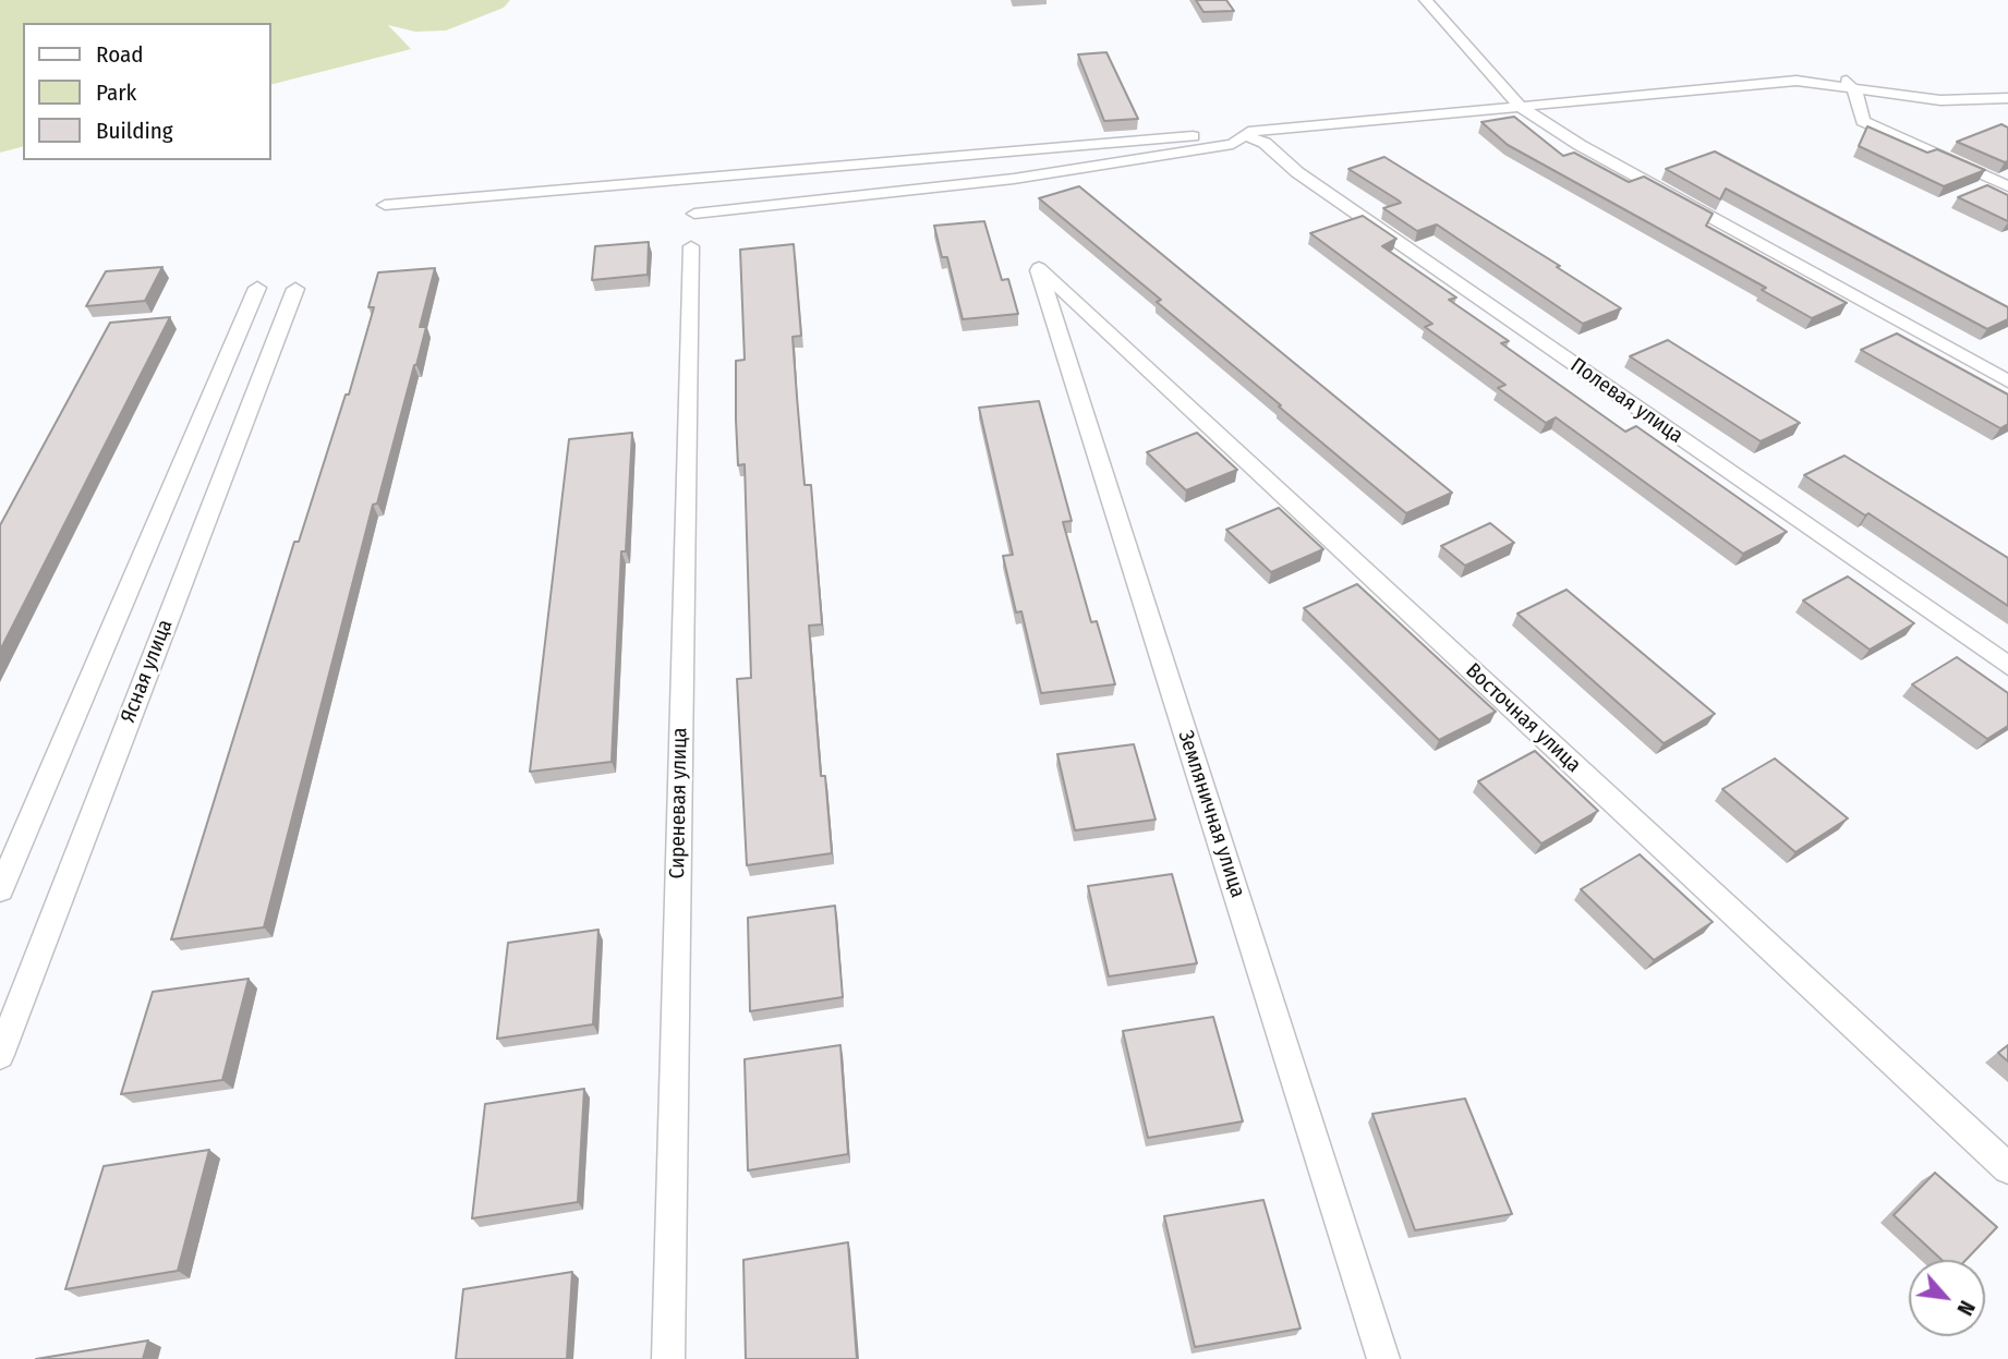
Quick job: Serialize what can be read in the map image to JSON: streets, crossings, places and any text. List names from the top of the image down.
{
  "streets": {
    "street": [
      "Полевая улица",
      "Ясная улица",
      "Восточная улица",
      "Сиреневая улица",
      "Земляничная улица"
    ]
  },
  "crossings": [
    ["Восточная улица", "Земляничная улица"]
  ],
  "legend": ["Road", "Park", "Building"],
  "north": "bottom right"
}
